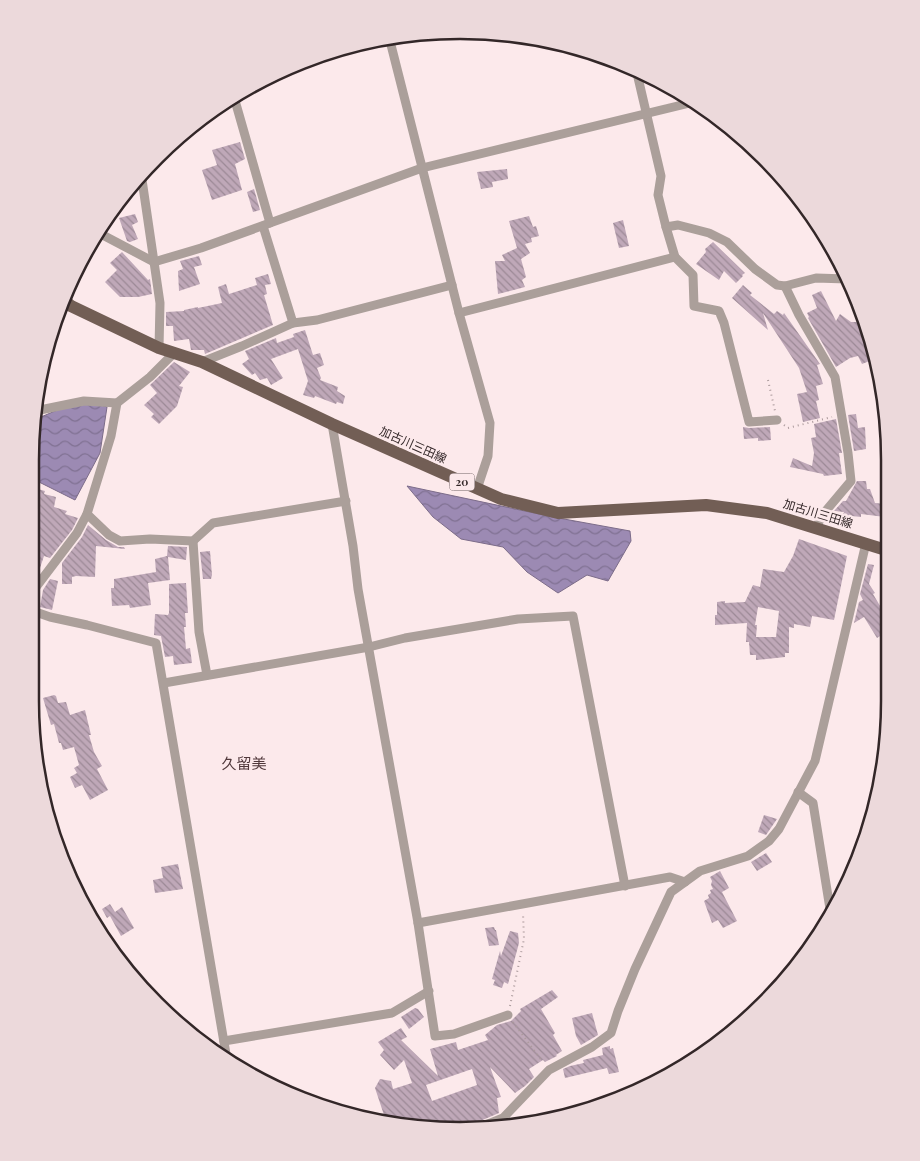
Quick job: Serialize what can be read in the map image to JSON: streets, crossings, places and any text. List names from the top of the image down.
{
  "streets": {
    "main road": ["加古川三田線", "20"]
  },
  "districts": ["久留美"]
}
